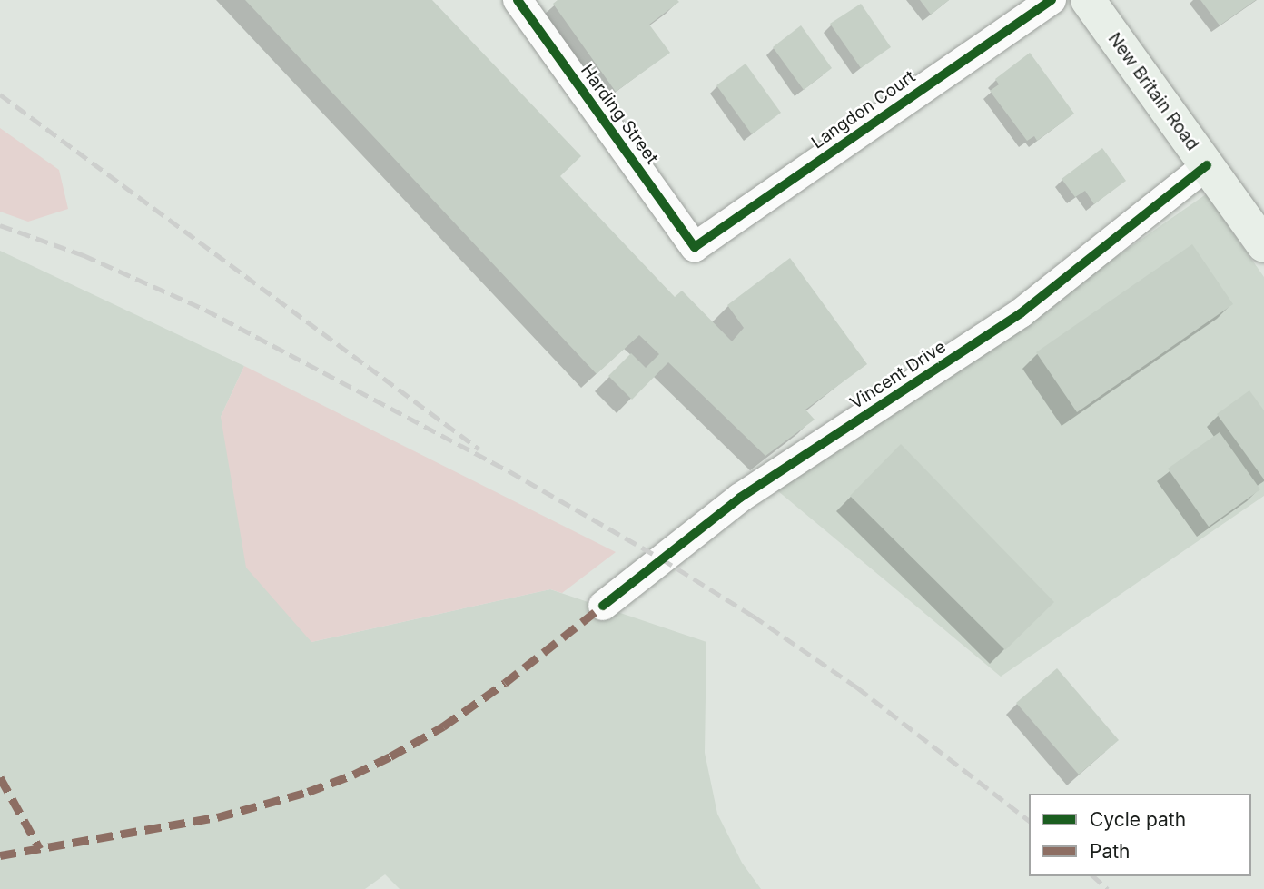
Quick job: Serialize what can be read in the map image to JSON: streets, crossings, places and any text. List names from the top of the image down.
{
  "streets": {
    "main road": ["New Britain Road"],
    "street": ["Langdon Court", "Harding Street", "Vincent Drive"]
  },
  "crossings": [
    ["New Britain Road", "Vincent Drive"],
    ["Langdon Court", "Harding Street"]
  ],
  "legend": ["Cycle path", "Path"]
}
